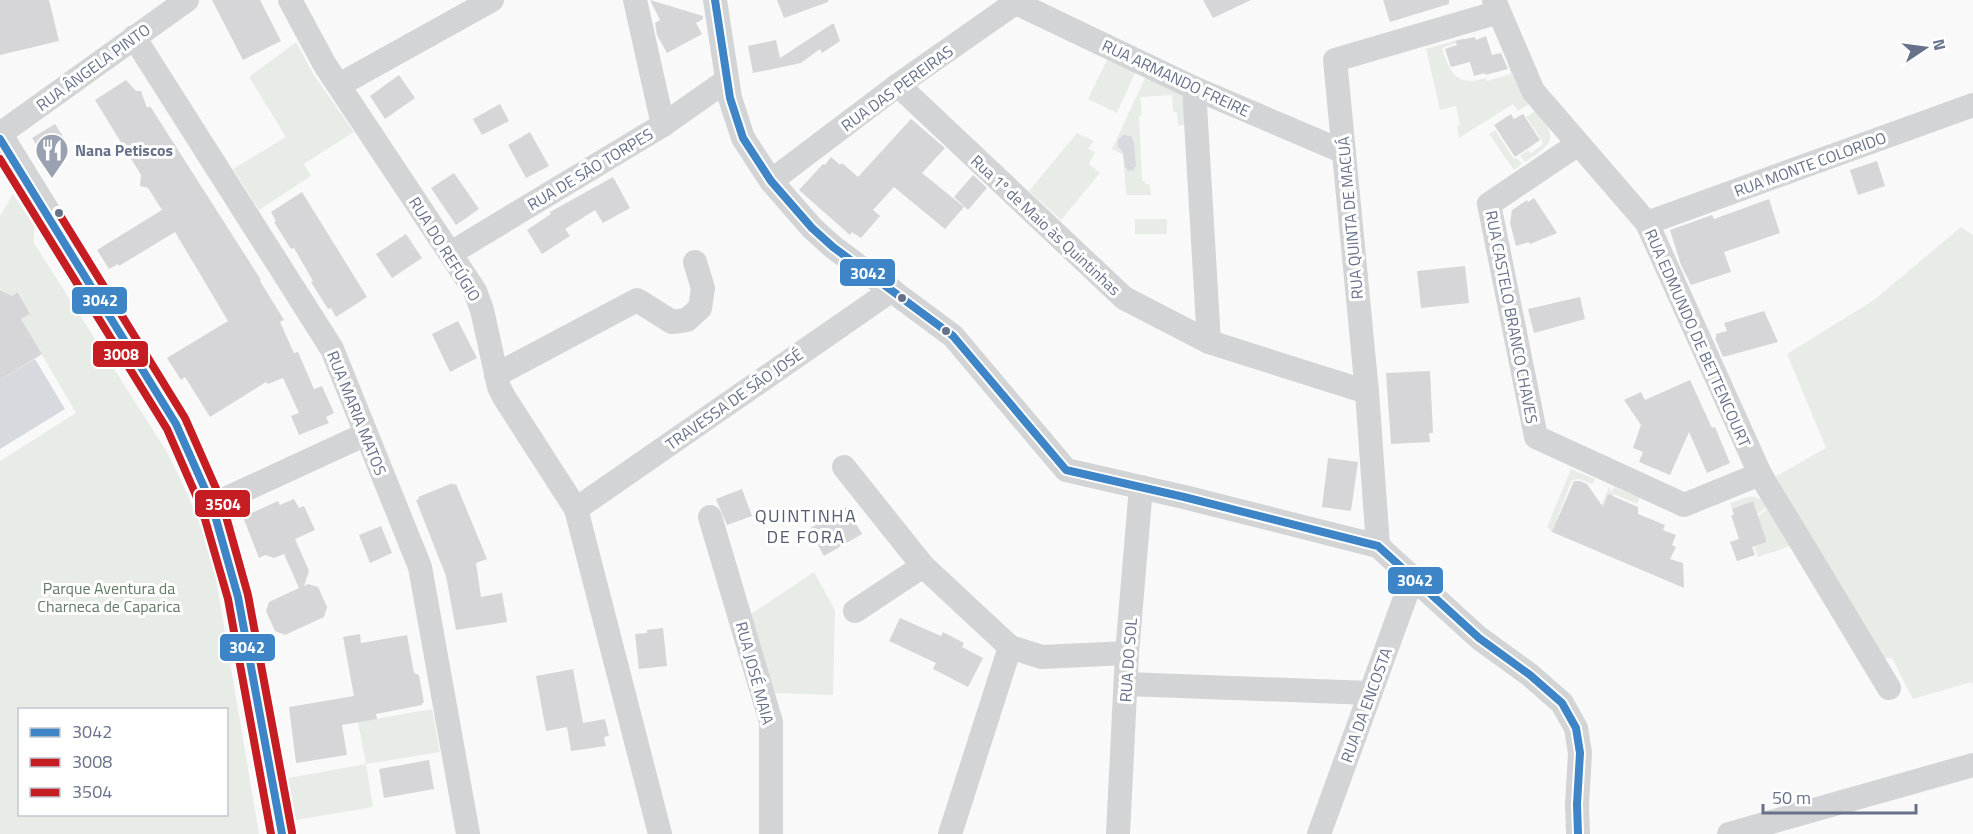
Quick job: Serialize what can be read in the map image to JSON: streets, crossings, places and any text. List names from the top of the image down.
{
  "streets": {
    "street": [
      "RUA ÂNGELA PINTO",
      "RUA ARMANDO FREIRE",
      "RUA DAS PEREIRAS",
      "RUA MONTE COLORIDO",
      "RUA DE SÃO TORPES",
      "RUA QUINTA DE MACUÁ",
      "Rua 1º de Maio às Quintinhas",
      "RUA DO REFÚGIO",
      "RUA CASTELO BRANCO CHAVES",
      "RUA EDMUNDO DE BETTENCOURT",
      "TRAVESSA DE SÃO JOSÉ",
      "RUA MARIA MATOS",
      "RUA DO SOL",
      "RUA JOSÉ MAIA",
      "RUA DA ENCOSTA"
    ]
  },
  "crossings": [
    ["RUA ÂNGELA PINTO", "RUA MARIA MATOS"],
    ["RUA ARMANDO FREIRE", "RUA DAS PEREIRAS"],
    ["RUA ARMANDO FREIRE", "RUA QUINTA DE MACUÁ"],
    ["RUA DAS PEREIRAS", "Rua 1º de Maio às Quintinhas"],
    ["RUA MONTE COLORIDO", "RUA EDMUNDO DE BETTENCOURT"],
    ["RUA DE SÃO TORPES", "RUA DO REFÚGIO"],
    ["RUA QUINTA DE MACUÁ", "Rua 1º de Maio às Quintinhas"],
    ["RUA QUINTA DE MACUÁ", "RUA EDMUNDO DE BETTENCOURT"],
    ["RUA DO REFÚGIO", "TRAVESSA DE SÃO JOSÉ"],
    ["RUA CASTELO BRANCO CHAVES", "RUA EDMUNDO DE BETTENCOURT"]
  ],
  "districts": ["QUINTINHA DE FORA"],
  "parks": ["Parque Aventura da Charneca de Caparica"],
  "places": {
    "restaurant": ["Nana Petiscos"]
  },
  "lines": ["transit line 3042", "transit line 3008", "transit line 3504"],
  "legend": ["3042", "3008", "3504"],
  "scale_bar": "50 m",
  "north": "right"
}
